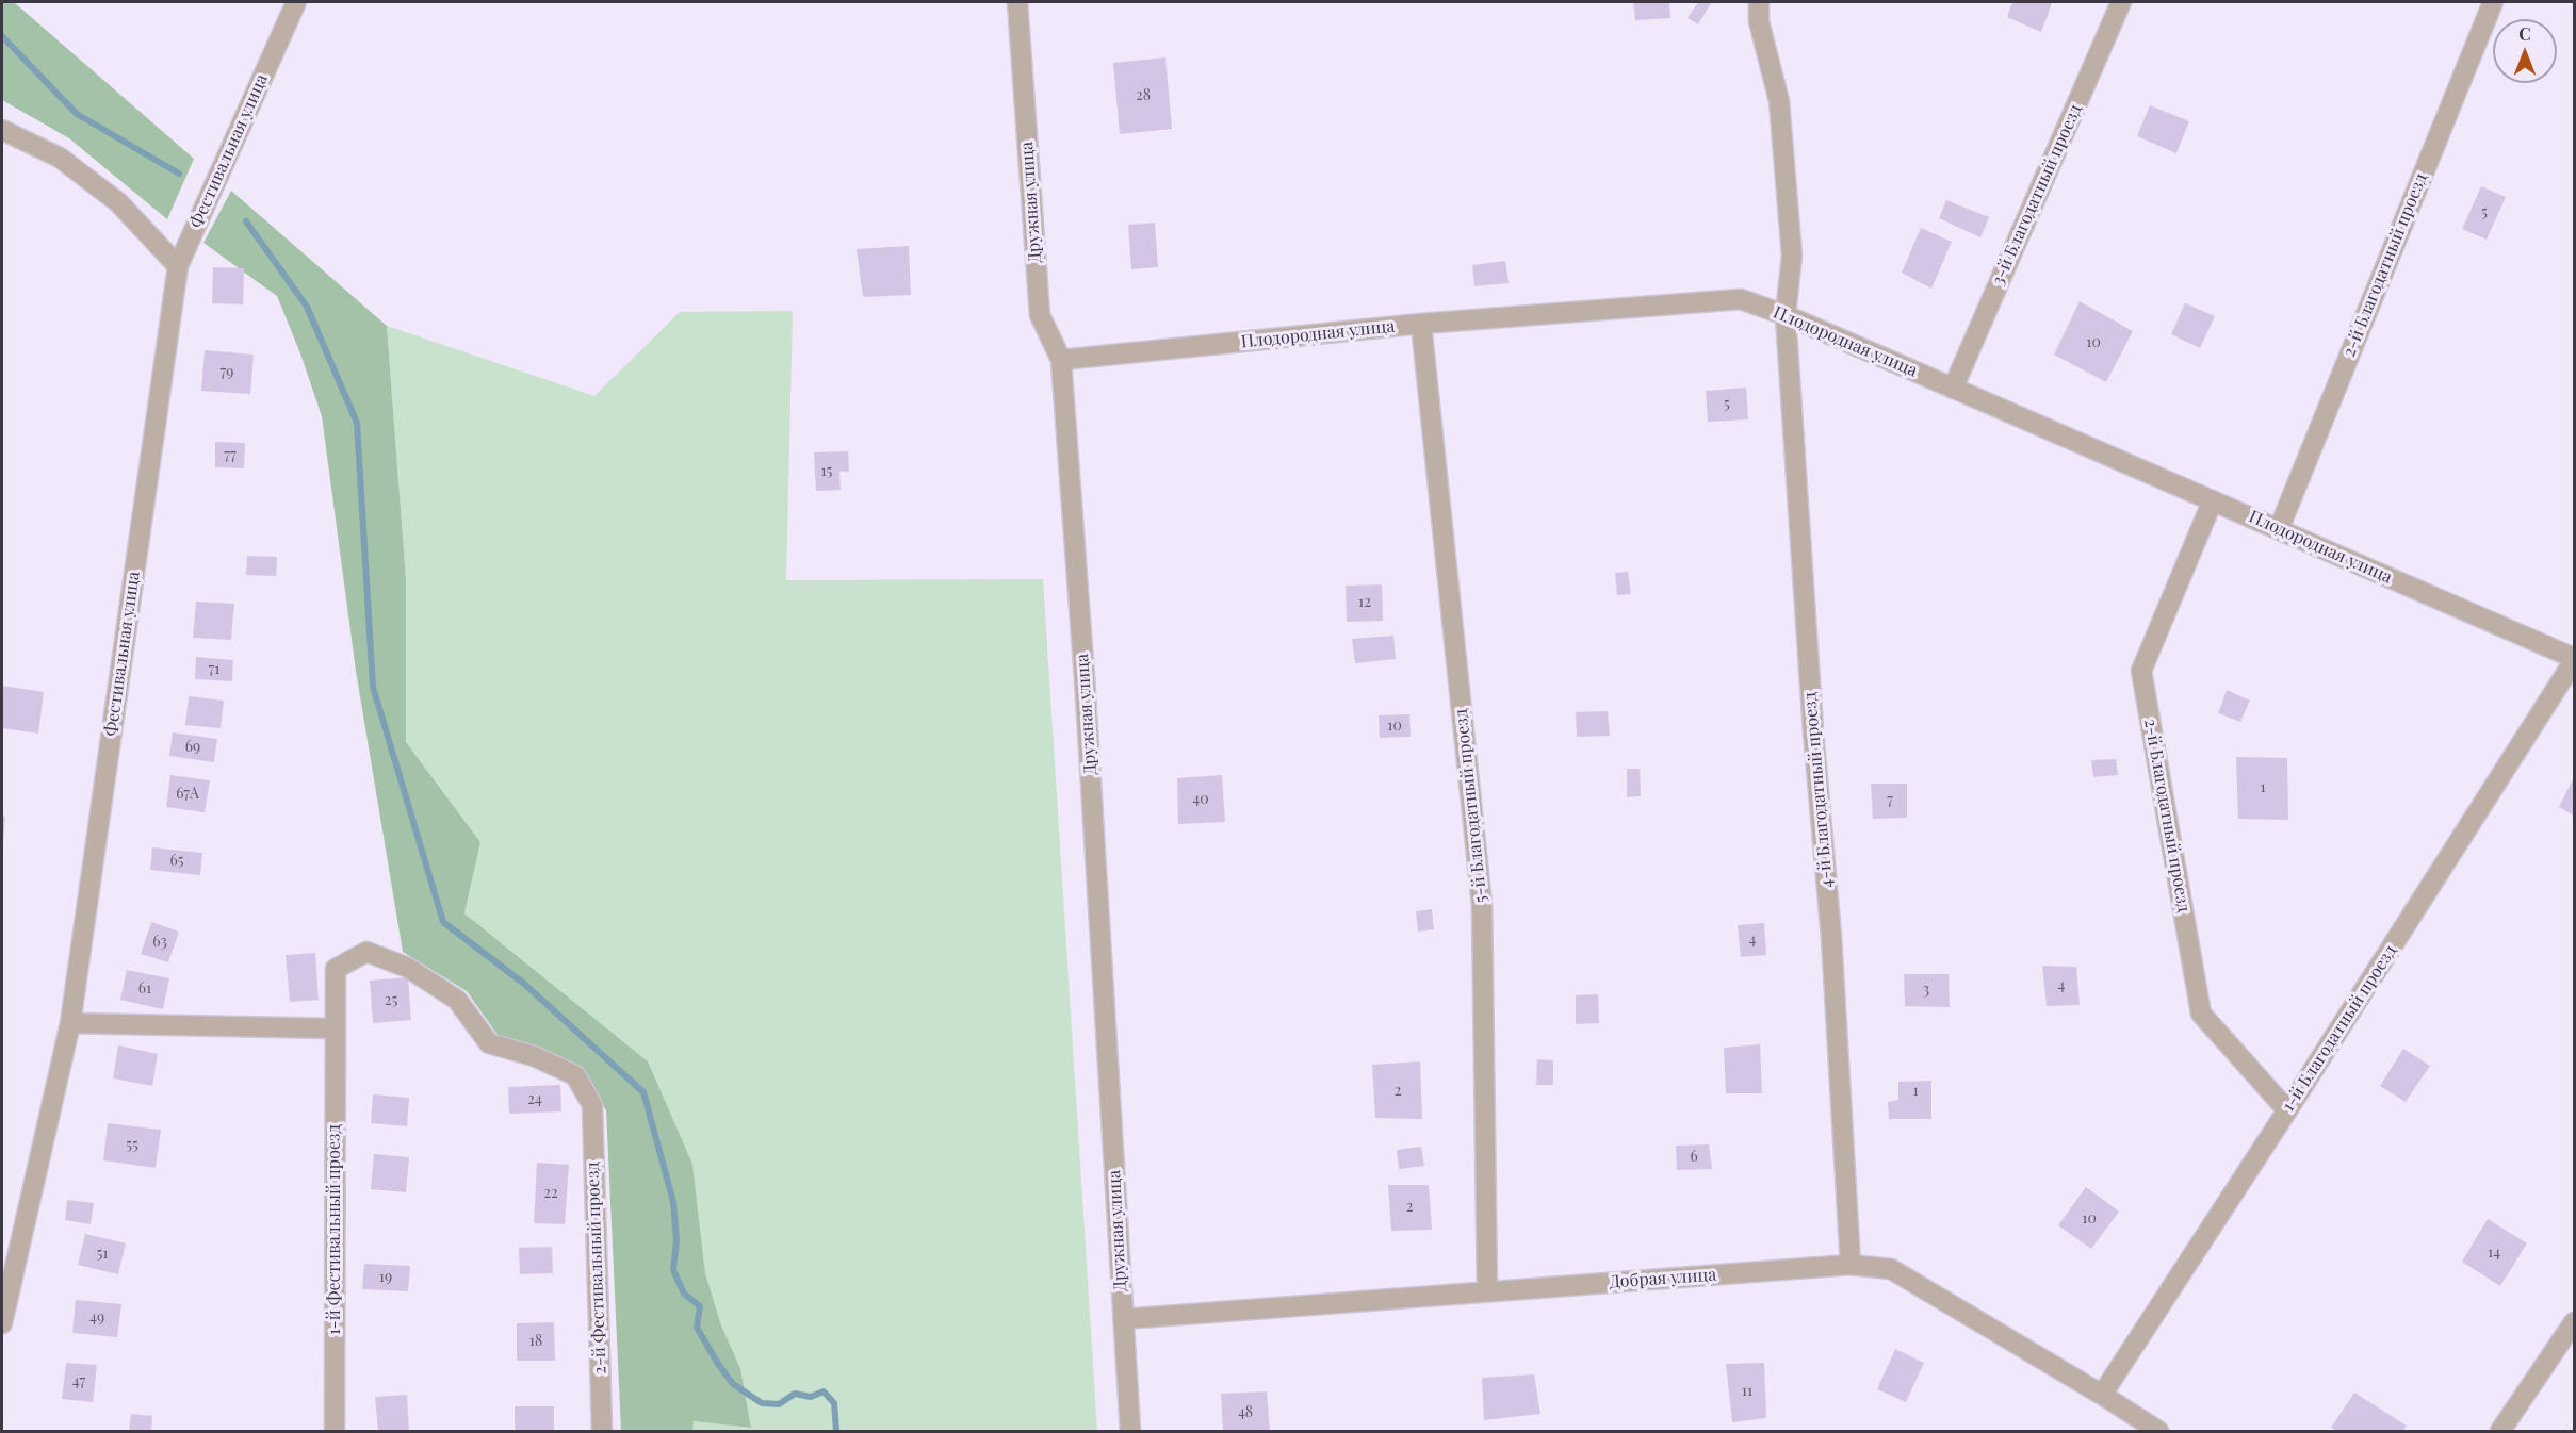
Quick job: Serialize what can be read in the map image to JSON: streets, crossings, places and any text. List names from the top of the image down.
{
  "streets": {
    "street": [
      "Фестивальная улица",
      "3-й Благодатный проезд",
      "Дружная улица",
      "2-й Благодатный проезд",
      "Плодородная улица",
      "4-й Благодатный проезд",
      "5-й Благодатный проезд",
      "1-й Благодатный проезд",
      "1-й Фестивальный проезд",
      "2-й Фестивальный проезд",
      "Добрая улица"
    ]
  },
  "crossings": [
    ["3-й Благодатный проезд", "Плодородная улица"],
    ["Дружная улица", "Плодородная улица"],
    ["Дружная улица", "Добрая улица"],
    ["2-й Благодатный проезд", "Плодородная улица"],
    ["2-й Благодатный проезд", "1-й Благодатный проезд"],
    ["Плодородная улица", "4-й Благодатный проезд"],
    ["Плодородная улица", "5-й Благодатный проезд"],
    ["Плодородная улица", "1-й Благодатный проезд"],
    ["4-й Благодатный проезд", "Добрая улица"],
    ["5-й Благодатный проезд", "Добрая улица"],
    ["1-й Благодатный проезд", "Добрая улица"],
    ["1-й Фестивальный проезд", "2-й Фестивальный проезд"]
  ],
  "house_numbers": [
    "28",
    "5",
    "10",
    "79",
    "5",
    "77",
    "15",
    "12",
    "71",
    "10",
    "69",
    "1",
    "67А",
    "40",
    "7",
    "65",
    "4",
    "63",
    "4",
    "61",
    "3",
    "25",
    "2",
    "1",
    "24",
    "55",
    "6",
    "22",
    "2",
    "10",
    "14",
    "51",
    "19",
    "49",
    "18",
    "47",
    "11",
    "48"
  ],
  "north": "top"
}
